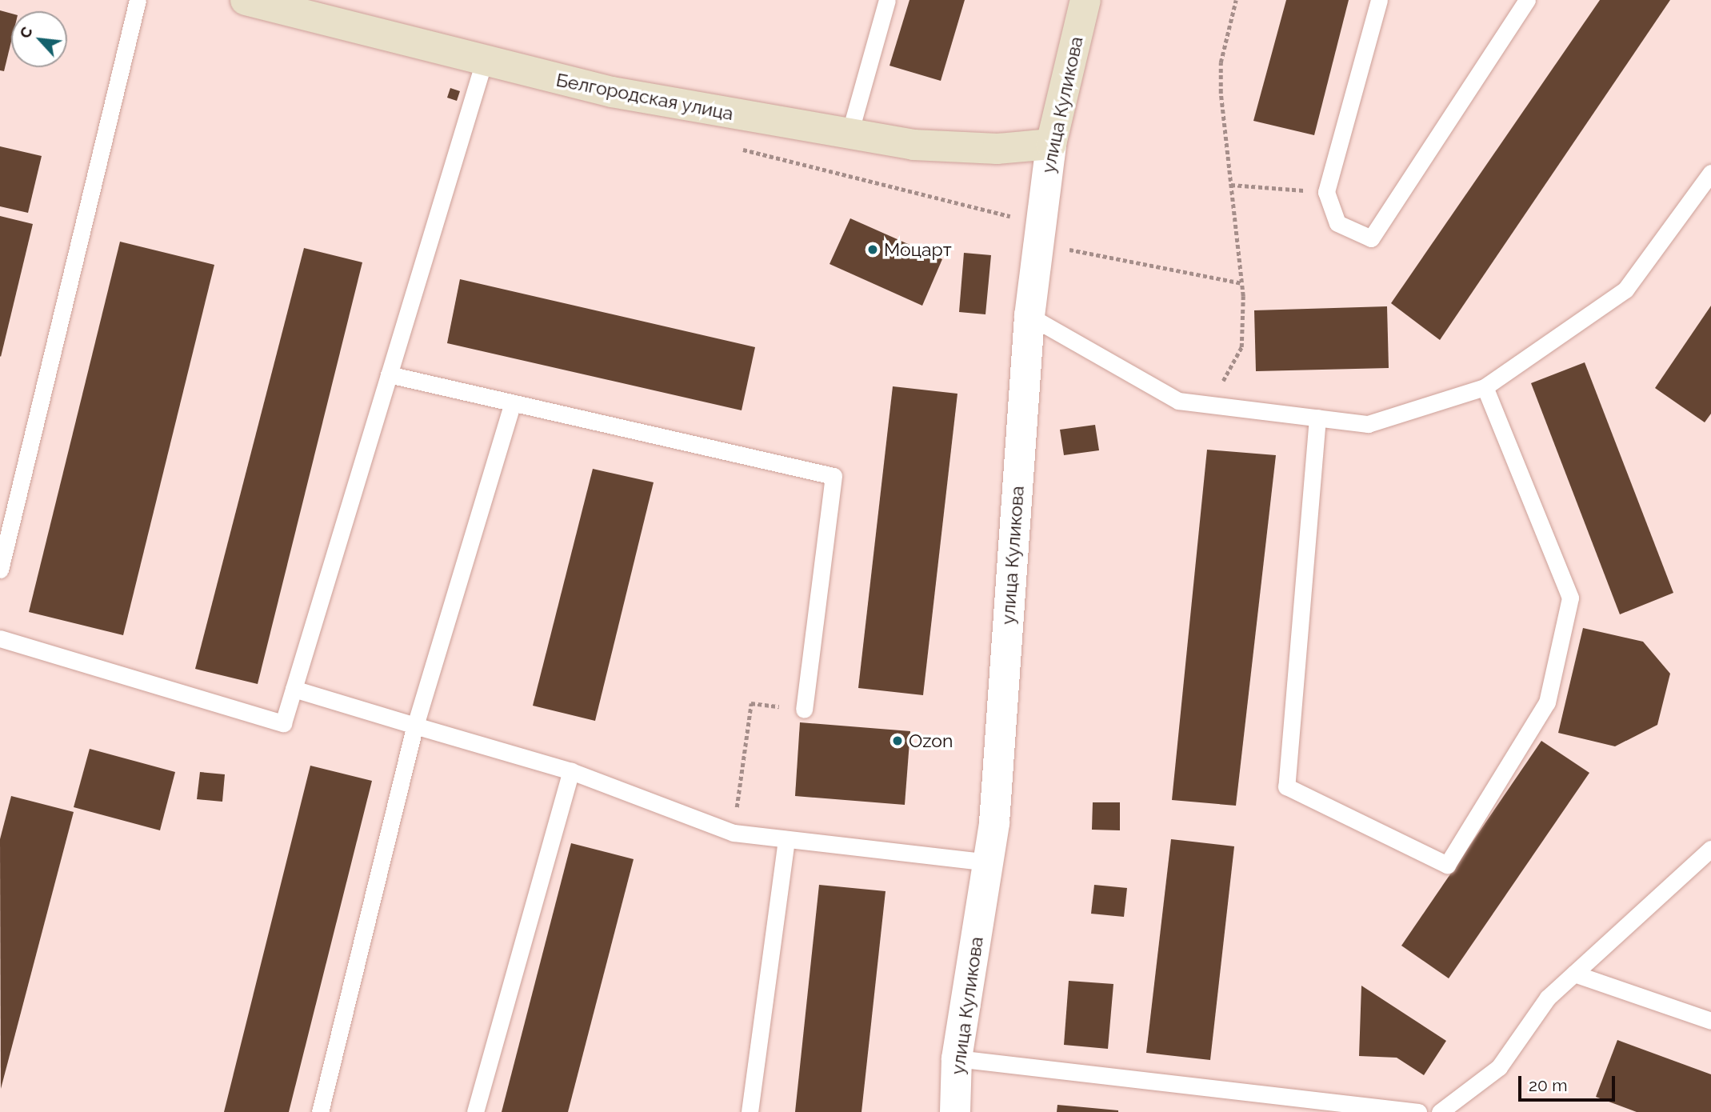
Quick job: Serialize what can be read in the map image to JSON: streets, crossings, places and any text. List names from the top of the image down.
{
  "streets": {
    "main road": ["Белгородская улица", "улица Куликова"]
  },
  "crossings": [
    ["Белгородская улица", "улица Куликова"]
  ],
  "places": ["Моцарт", "Ozon"],
  "scale_bar": "20 m",
  "north": "top left"
}
